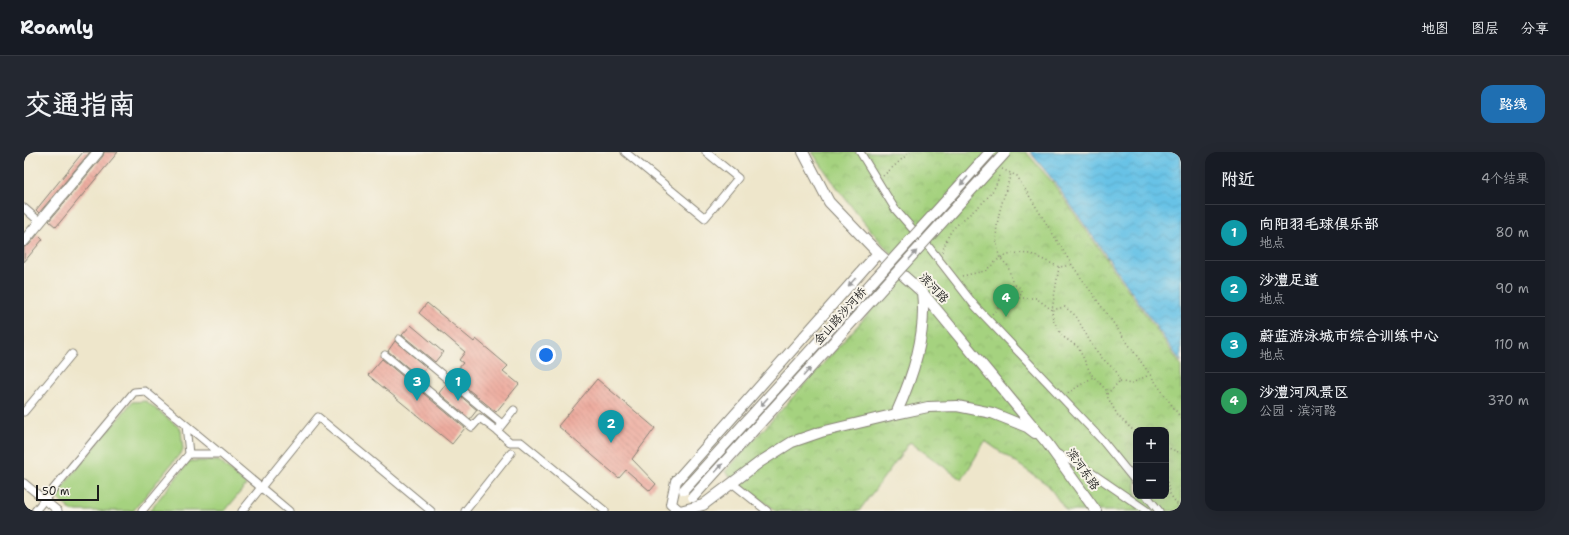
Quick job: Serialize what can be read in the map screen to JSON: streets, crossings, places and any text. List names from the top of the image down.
{
  "streets": {
    "street": ["滨河路", "金山路沙河桥", "滨河东路"]
  },
  "crossings": [
    ["滨河路", "滨河东路"]
  ],
  "scale_bar": "50 m",
  "page": {
    "header": "Roamly",
    "nav": ["地图", "图层", "分享"],
    "title": "交通指南",
    "buttons": "路线",
    "heading": ["附近", "4个结果"],
    "list": [
      {
        "mark": "1",
        "name": "向阳羽毛球俱乐部",
        "note": "地点",
        "value": "80 m"
      },
      {
        "mark": "2",
        "name": "沙澧足道",
        "note": "地点",
        "value": "90 m"
      },
      {
        "mark": "3",
        "name": "蔚蓝游泳城市综合训练中心",
        "note": "地点",
        "value": "110 m"
      },
      {
        "mark": "4",
        "name": "沙澧河风景区",
        "note": "公园 · 滨河路",
        "value": "370 m"
      }
    ],
    "pins": [
      "4",
      "1",
      "3",
      "2"
    ],
    "map_buttons": ["+", "−"],
    "scale": "50 m"
  }
}
